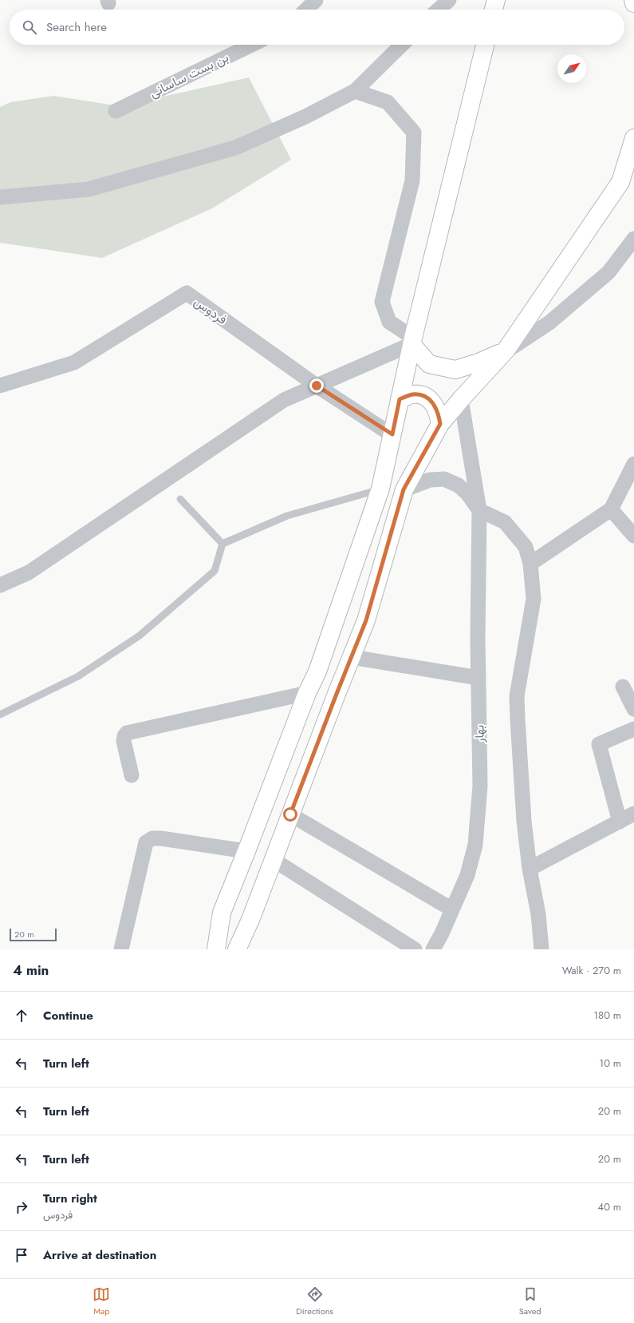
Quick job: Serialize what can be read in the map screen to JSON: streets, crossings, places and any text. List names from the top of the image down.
{
  "streets": {
    "street": ["بن بست ساسانی", "فردوس", "بهار"]
  },
  "scale_bar": "20 m",
  "north": "top right",
  "page": {
    "search": "Search here",
    "scale": "20 m",
    "heading": ["4 min", "Walk · 270 m"],
    "list": [
      ["Continue", "180 m"],
      ["Turn left", "10 m"],
      ["Turn left", "20 m"],
      ["Turn left", "20 m"],
      ["Turn right", "فردوس", "40 m"],
      "Arrive at destination"
    ],
    "nav": ["Map", "Directions", "Saved"]
  }
}
